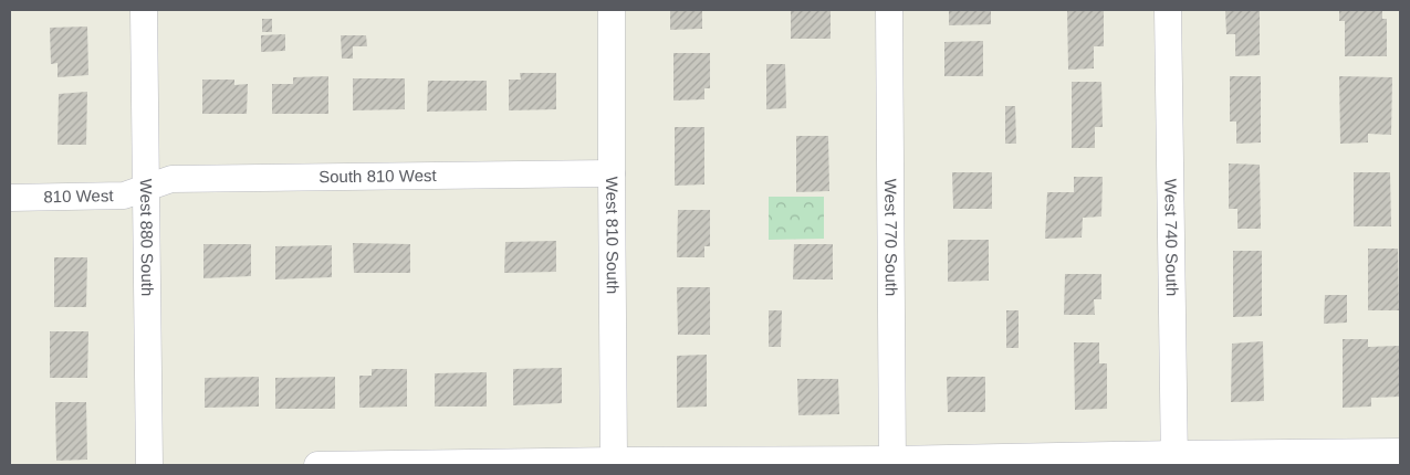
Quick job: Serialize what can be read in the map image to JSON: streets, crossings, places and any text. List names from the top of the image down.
{
  "streets": {
    "street": [
      "South 810 West",
      "810 West",
      "West 810 South",
      "West 880 South",
      "West 770 South",
      "West 740 South"
    ]
  },
  "crossings": [
    ["South 810 West", "810 West"],
    ["South 810 West", "West 810 South"],
    ["South 810 West", "West 880 South"],
    ["810 West", "West 880 South"]
  ]
}
